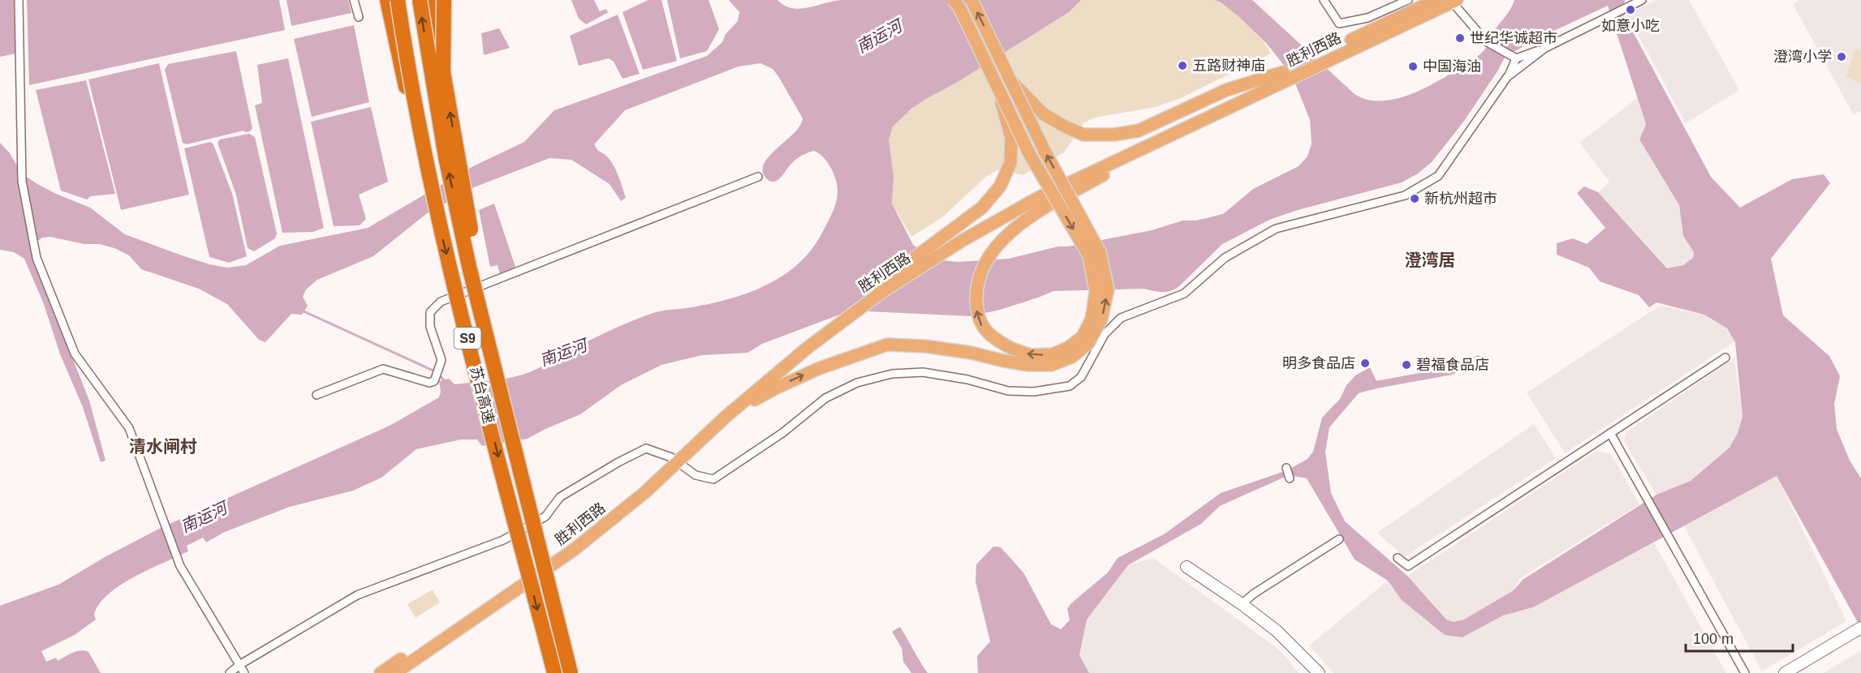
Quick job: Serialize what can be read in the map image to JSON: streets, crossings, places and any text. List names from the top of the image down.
{
  "streets": {
    "highway": ["S9", "苏台高速"],
    "main road": ["胜利西路"]
  },
  "districts": ["澄湾居", "清水闸村"],
  "water": ["南运河"],
  "places": [
    "如意小吃",
    "世纪华诚超市",
    "澄湾小学",
    "五路财神庙",
    "中国海油",
    "新杭州超市",
    "明多食品店",
    "碧福食品店"
  ],
  "scale_bar": "100 m"
}
